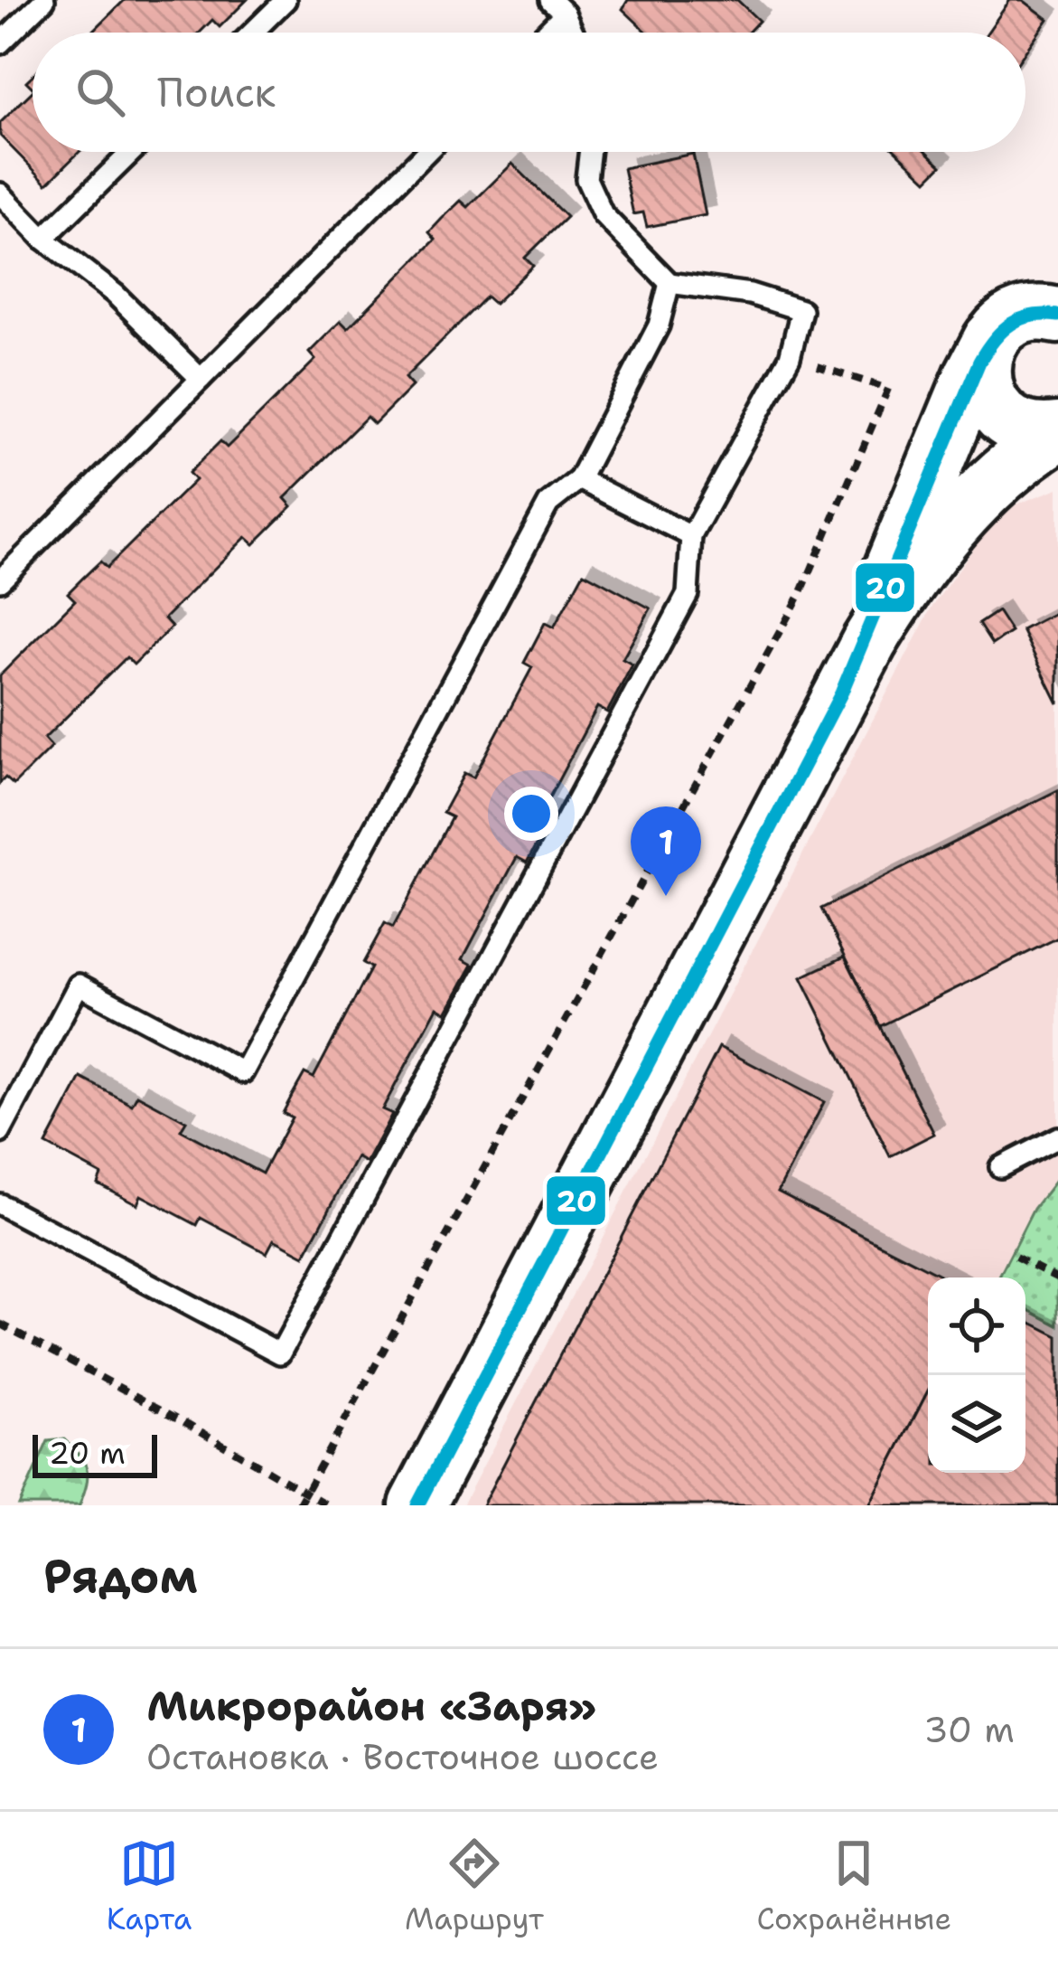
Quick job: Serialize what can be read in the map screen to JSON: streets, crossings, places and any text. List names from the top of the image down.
{
  "lines": ["transit line 20"],
  "scale_bar": "20 m",
  "page": {
    "search": "Поиск",
    "pins": "1",
    "scale": "20 m",
    "heading": "Рядом",
    "list": [
      {
        "mark": "1",
        "name": "Микрорайон «Заря»",
        "note": "Остановка · Восточное шоссе",
        "value": "30 m"
      }
    ],
    "nav": ["Карта", "Маршрут", "Сохранённые"]
  }
}
